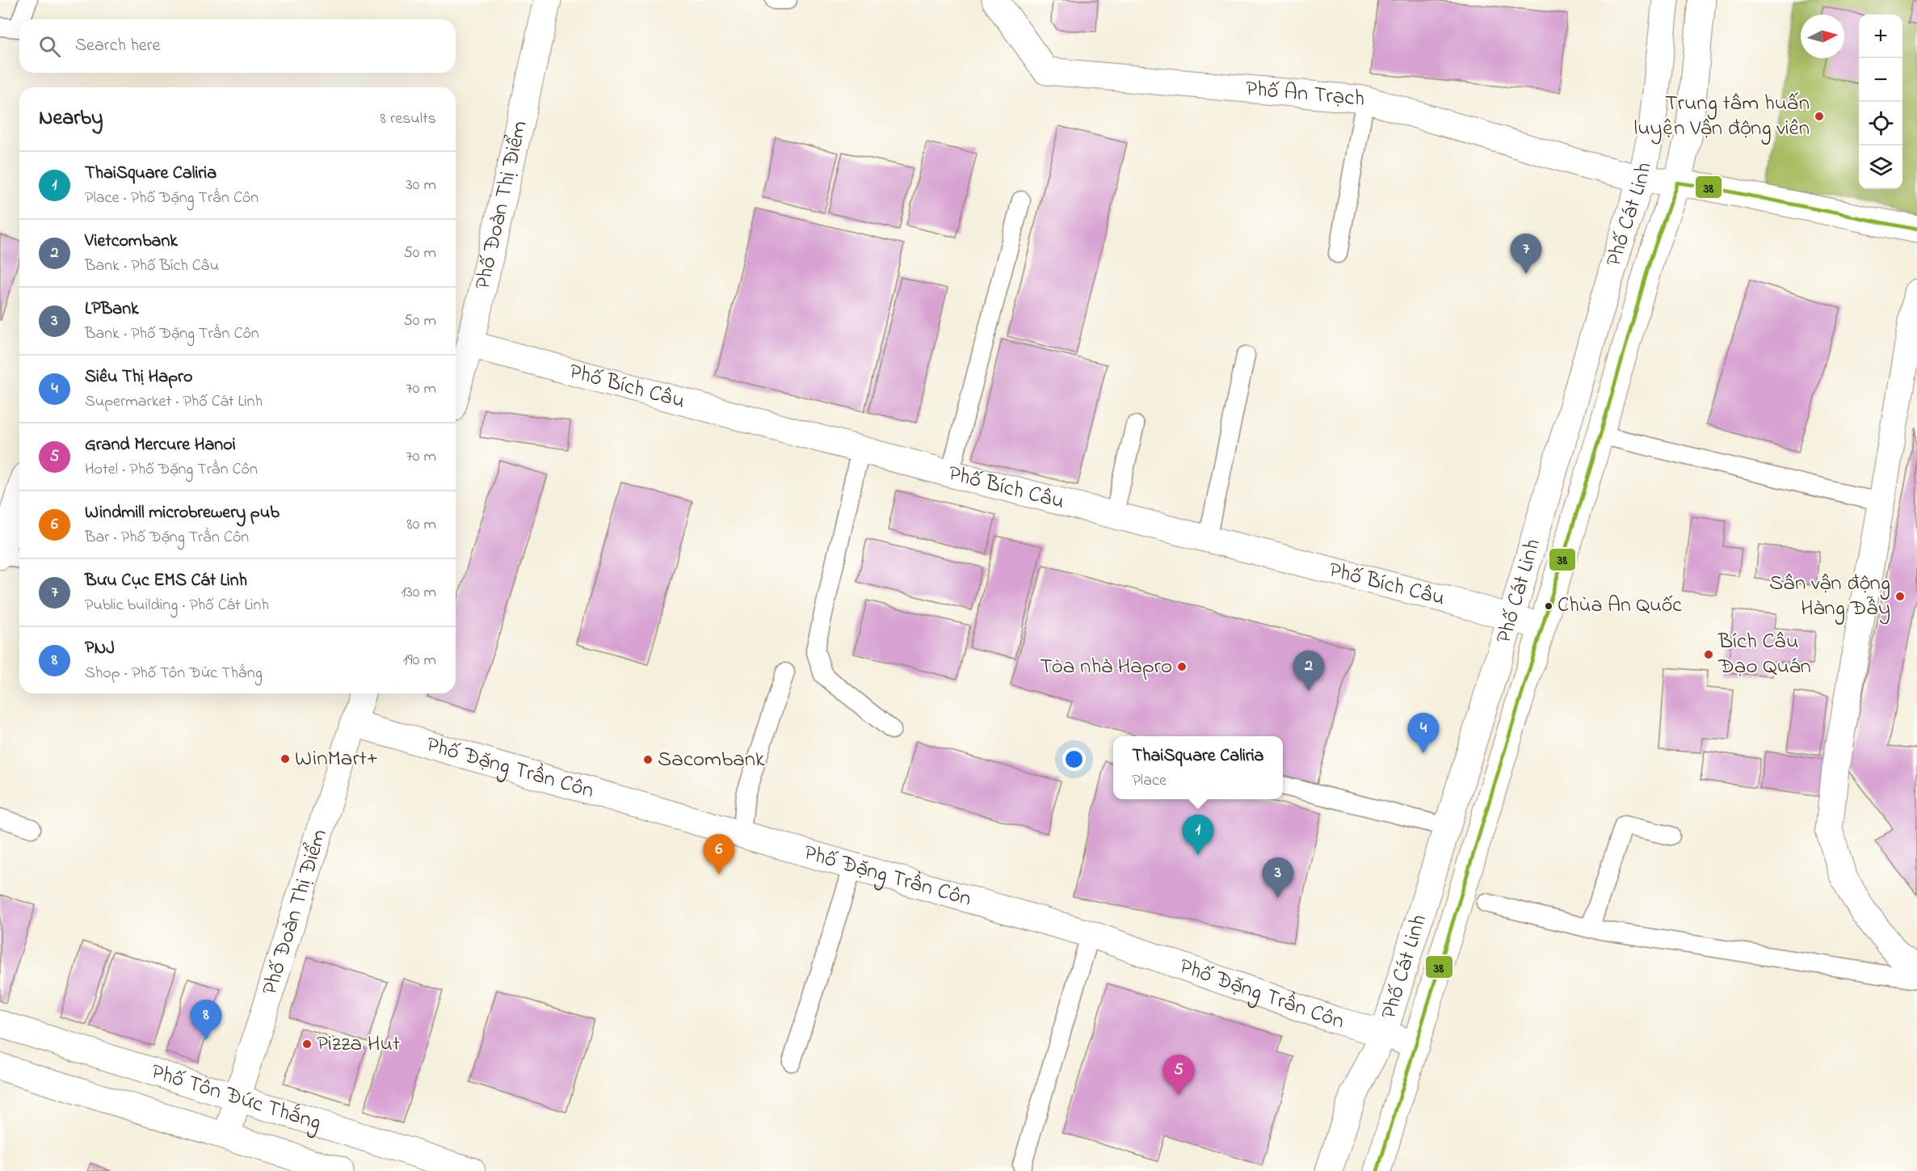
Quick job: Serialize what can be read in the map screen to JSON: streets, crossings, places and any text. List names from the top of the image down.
{
  "streets": {
    "street": [
      "Phố An Trạch",
      "Phố Đoàn Thị Điểm",
      "Phố Cát Linh",
      "Phố Bích Câu",
      "Phố Đặng Trần Côn",
      "Phố Tôn Đức Thắng"
    ]
  },
  "crossings": [
    ["Phố An Trạch", "Phố Cát Linh"],
    ["Phố Đoàn Thị Điểm", "Phố Bích Câu"],
    ["Phố Đoàn Thị Điểm", "Phố Đặng Trần Côn"],
    ["Phố Đoàn Thị Điểm", "Phố Tôn Đức Thắng"],
    ["Phố Cát Linh", "Phố Bích Câu"],
    ["Phố Cát Linh", "Phố Đặng Trần Côn"]
  ],
  "places": [
    "Trung tâm huấn luyện Vận động viên",
    "Sân vận động Hàng Đẫy",
    "Chùa An Quốc",
    "Bích Câu Đạo Quán",
    "Tòa nhà Hapro",
    "WinMart+",
    "Sacombank",
    "Pizza Hut"
  ],
  "lines": ["transit line 38"],
  "north": "right",
  "page": {
    "map_buttons": ["+", "−"],
    "search": "Search here",
    "heading": ["Nearby", "8 results"],
    "list": [
      {
        "mark": "1",
        "name": "ThaiSquare Caliria",
        "note": "Place · Phố Đặng Trần Côn",
        "value": "30 m"
      },
      {
        "mark": "2",
        "name": "Vietcombank",
        "note": "Bank · Phố Bích Câu",
        "value": "50 m"
      },
      {
        "mark": "3",
        "name": "LPBank",
        "note": "Bank · Phố Đặng Trần Côn",
        "value": "50 m"
      },
      {
        "mark": "4",
        "name": "Siêu Thị Hapro",
        "note": "Supermarket · Phố Cát Linh",
        "value": "70 m"
      },
      {
        "mark": "5",
        "name": "Grand Mercure Hanoi",
        "note": "Hotel · Phố Đặng Trần Côn",
        "value": "70 m"
      },
      {
        "mark": "6",
        "name": "Windmill microbrewery pub",
        "note": "Bar · Phố Đặng Trần Côn",
        "value": "80 m"
      },
      {
        "mark": "7",
        "name": "Bưu Cục EMS Cát Linh",
        "note": "Public building · Phố Cát Linh",
        "value": "130 m"
      },
      {
        "mark": "8",
        "name": "PNJ",
        "note": "Shop · Phố Tôn Đức Thắng",
        "value": "190 m"
      }
    ],
    "pins": [
      "7",
      "2",
      "4",
      "1",
      "6",
      "3",
      "8",
      "5"
    ],
    "popup": ["ThaiSquare Caliria", "Place"]
  }
}
